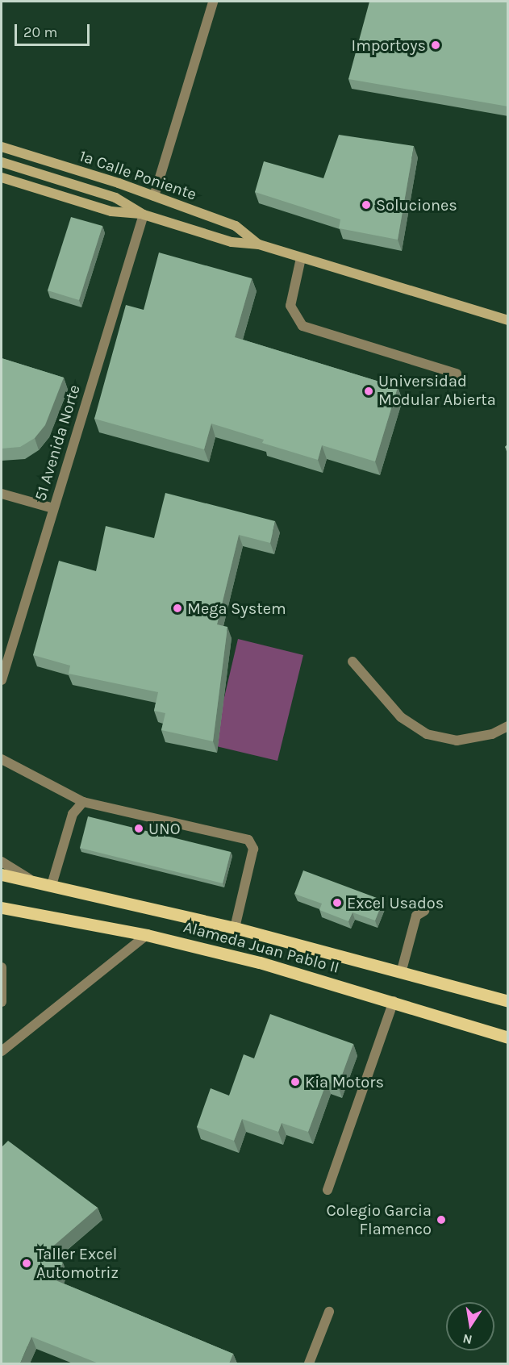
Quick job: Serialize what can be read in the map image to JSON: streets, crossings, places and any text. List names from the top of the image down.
{
  "streets": {
    "main road": ["Alameda Juan Pablo II"],
    "street": ["1a Calle Poniente", "51 Avenida Norte"]
  },
  "crossings": [
    ["1a Calle Poniente", "51 Avenida Norte"]
  ],
  "places": [
    "Importoys",
    "Soluciones",
    "Universidad Modular Abierta",
    "Mega System",
    "UNO",
    "Excel Usados",
    "Kia Motors",
    "Colegio Garcia Flamenco",
    "Taller Excel Automotriz"
  ],
  "scale_bar": "20 m",
  "north": "bottom"
}
